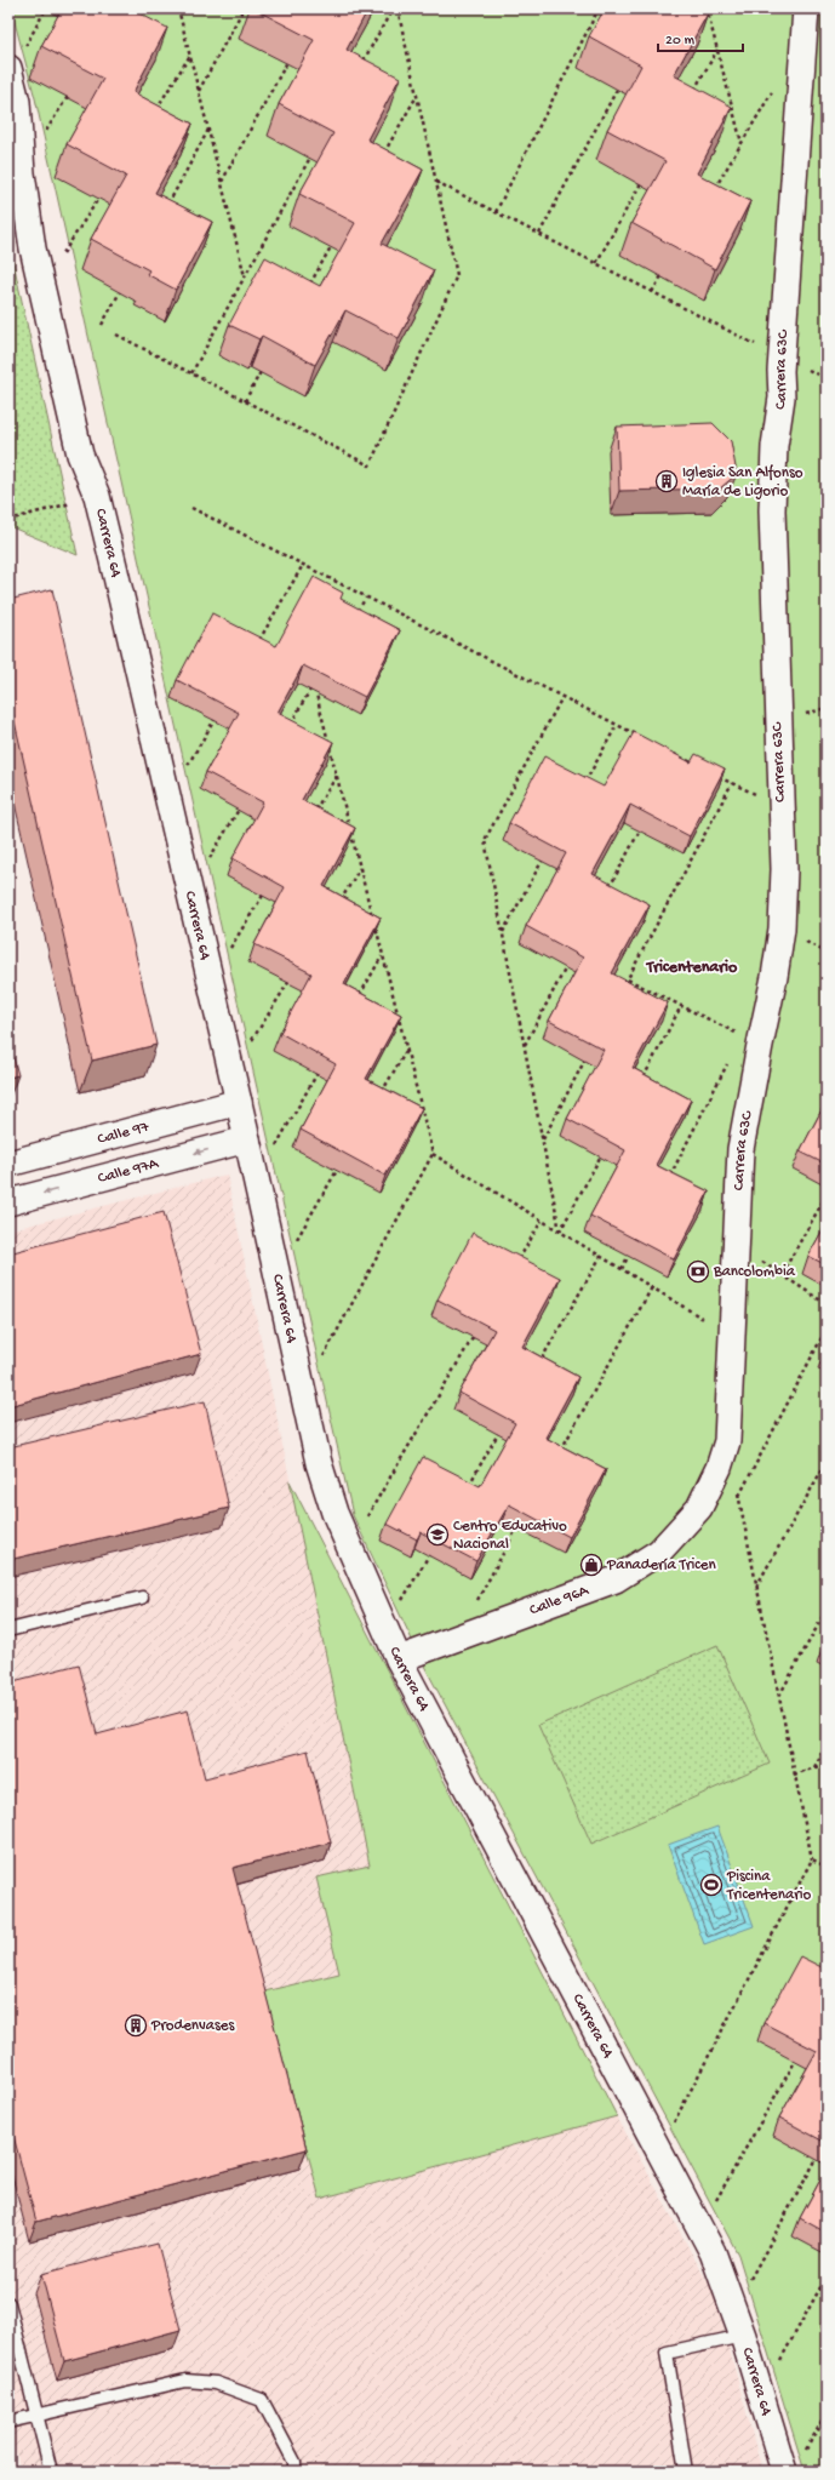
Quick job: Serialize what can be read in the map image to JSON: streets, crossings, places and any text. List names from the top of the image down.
{
  "streets": {
    "street": [
      "Carrera 63C",
      "Carrera 64",
      "Calle 97",
      "Calle 97A",
      "Calle 96A"
    ]
  },
  "crossings": [
    ["Carrera 63C", "Calle 96A"],
    ["Carrera 64", "Calle 97"],
    ["Carrera 64", "Calle 97A"],
    ["Carrera 64", "Calle 96A"]
  ],
  "one_way": ["Calle 97A"],
  "districts": ["Tricentenario"],
  "places": {
    "building": ["Iglesia San Alfonso María de Ligorio", "Prodenvases"],
    "bank": ["Bancolombia"],
    "school or university": ["Centro Educativo Nacional"],
    "shop": ["Panadería Tricen"],
    "sports": ["Piscina Tricentenario"]
  },
  "scale_bar": "20 m"
}
